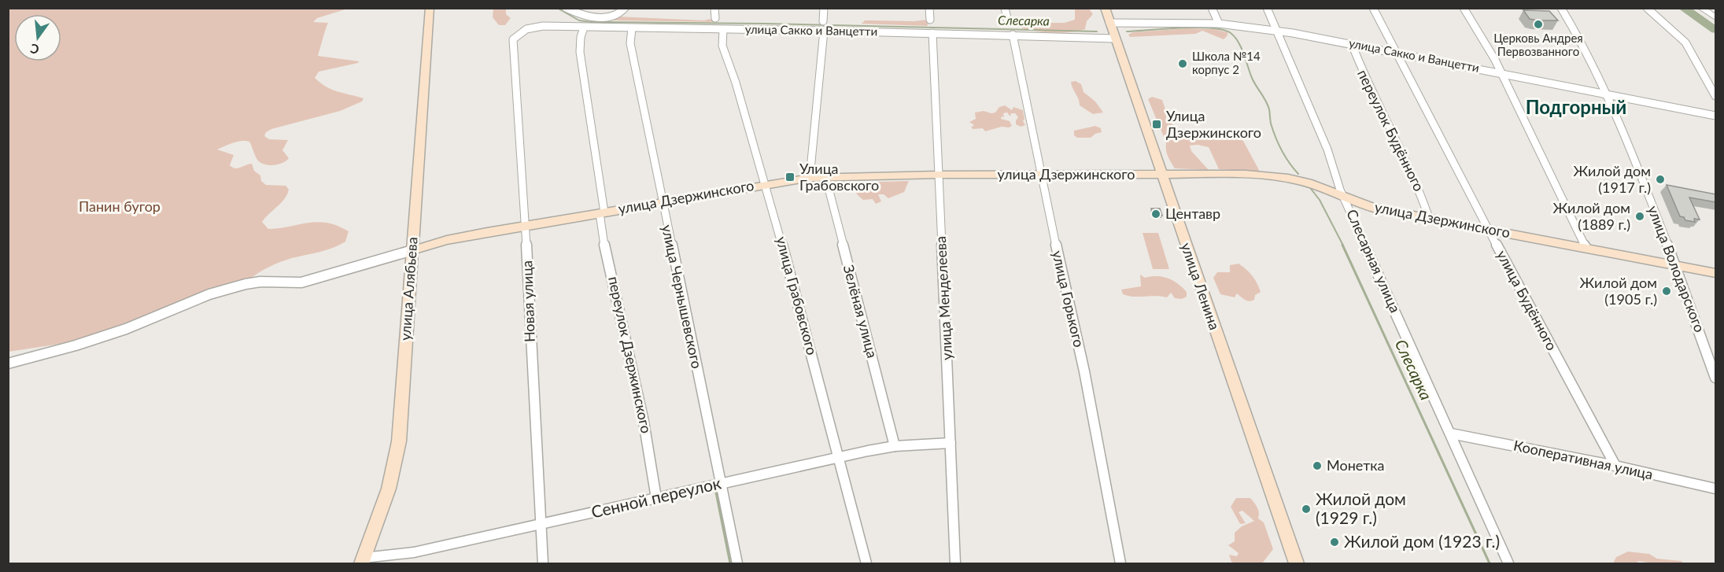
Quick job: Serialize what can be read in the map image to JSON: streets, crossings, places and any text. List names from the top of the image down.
{
  "streets": {
    "main road": ["улица Дзержинского", "улица Ленина", "улица Алябьева"],
    "street": [
      "улица Сакко и Ванцетти",
      "переулок Будённого",
      "Слесарная улица",
      "улица Володарского",
      "улица Грабовского",
      "улица Чернышевского",
      "улица Менделеева",
      "улица Горького",
      "улица Будённого",
      "Новая улица",
      "Зелёная улица",
      "переулок Дзержинского",
      "Кооперативная улица",
      "Сенной переулок"
    ]
  },
  "crossings": [
    ["улица Сакко и Ванцетти", "переулок Будённого"],
    ["улица Сакко и Ванцетти", "Слесарная улица"],
    ["улица Сакко и Ванцетти", "улица Володарского"],
    ["улица Сакко и Ванцетти", "улица Ленина"],
    ["улица Сакко и Ванцетти", "улица Грабовского"],
    ["улица Сакко и Ванцетти", "улица Чернышевского"],
    ["улица Сакко и Ванцетти", "улица Менделеева"],
    ["улица Сакко и Ванцетти", "улица Горького"],
    ["улица Сакко и Ванцетти", "улица Будённого"],
    ["улица Сакко и Ванцетти", "Новая улица"],
    ["улица Сакко и Ванцетти", "переулок Дзержинского"],
    ["переулок Будённого", "улица Дзержинского"],
    ["улица Дзержинского", "Слесарная улица"],
    ["улица Дзержинского", "улица Володарского"],
    ["улица Дзержинского", "улица Ленина"],
    ["улица Дзержинского", "улица Алябьева"],
    ["улица Дзержинского", "улица Грабовского"],
    ["улица Дзержинского", "улица Чернышевского"],
    ["улица Дзержинского", "улица Менделеева"],
    ["улица Дзержинского", "улица Горького"],
    ["улица Дзержинского", "улица Будённого"],
    ["улица Дзержинского", "Новая улица"],
    ["улица Дзержинского", "Зелёная улица"],
    ["улица Дзержинского", "переулок Дзержинского"],
    ["Слесарная улица", "Кооперативная улица"],
    ["улица Алябьева", "Сенной переулок"],
    ["улица Грабовского", "Сенной переулок"],
    ["улица Чернышевского", "Сенной переулок"],
    ["улица Менделеева", "Сенной переулок"],
    ["улица Будённого", "Кооперативная улица"],
    ["Новая улица", "Сенной переулок"],
    ["Зелёная улица", "Сенной переулок"],
    ["переулок Дзержинского", "Сенной переулок"]
  ],
  "districts": ["Подгорный"],
  "water": ["Слесарка"],
  "parks": ["Панин бугор"],
  "places": {
    "other": [
      "Церковь Андрея Первозванного",
      "Школа №14 корпус 2",
      "Жилой дом (1917 г.)",
      "Центавр",
      "Жилой дом (1889 г.)",
      "Жилой дом (1905 г.)",
      "Монетка",
      "Жилой дом (1929 г.)",
      "Жилой дом (1923 г.)"
    ],
    "transit": ["Улица Дзержинского", "Улица Грабовского"]
  },
  "north": "bottom"
}
